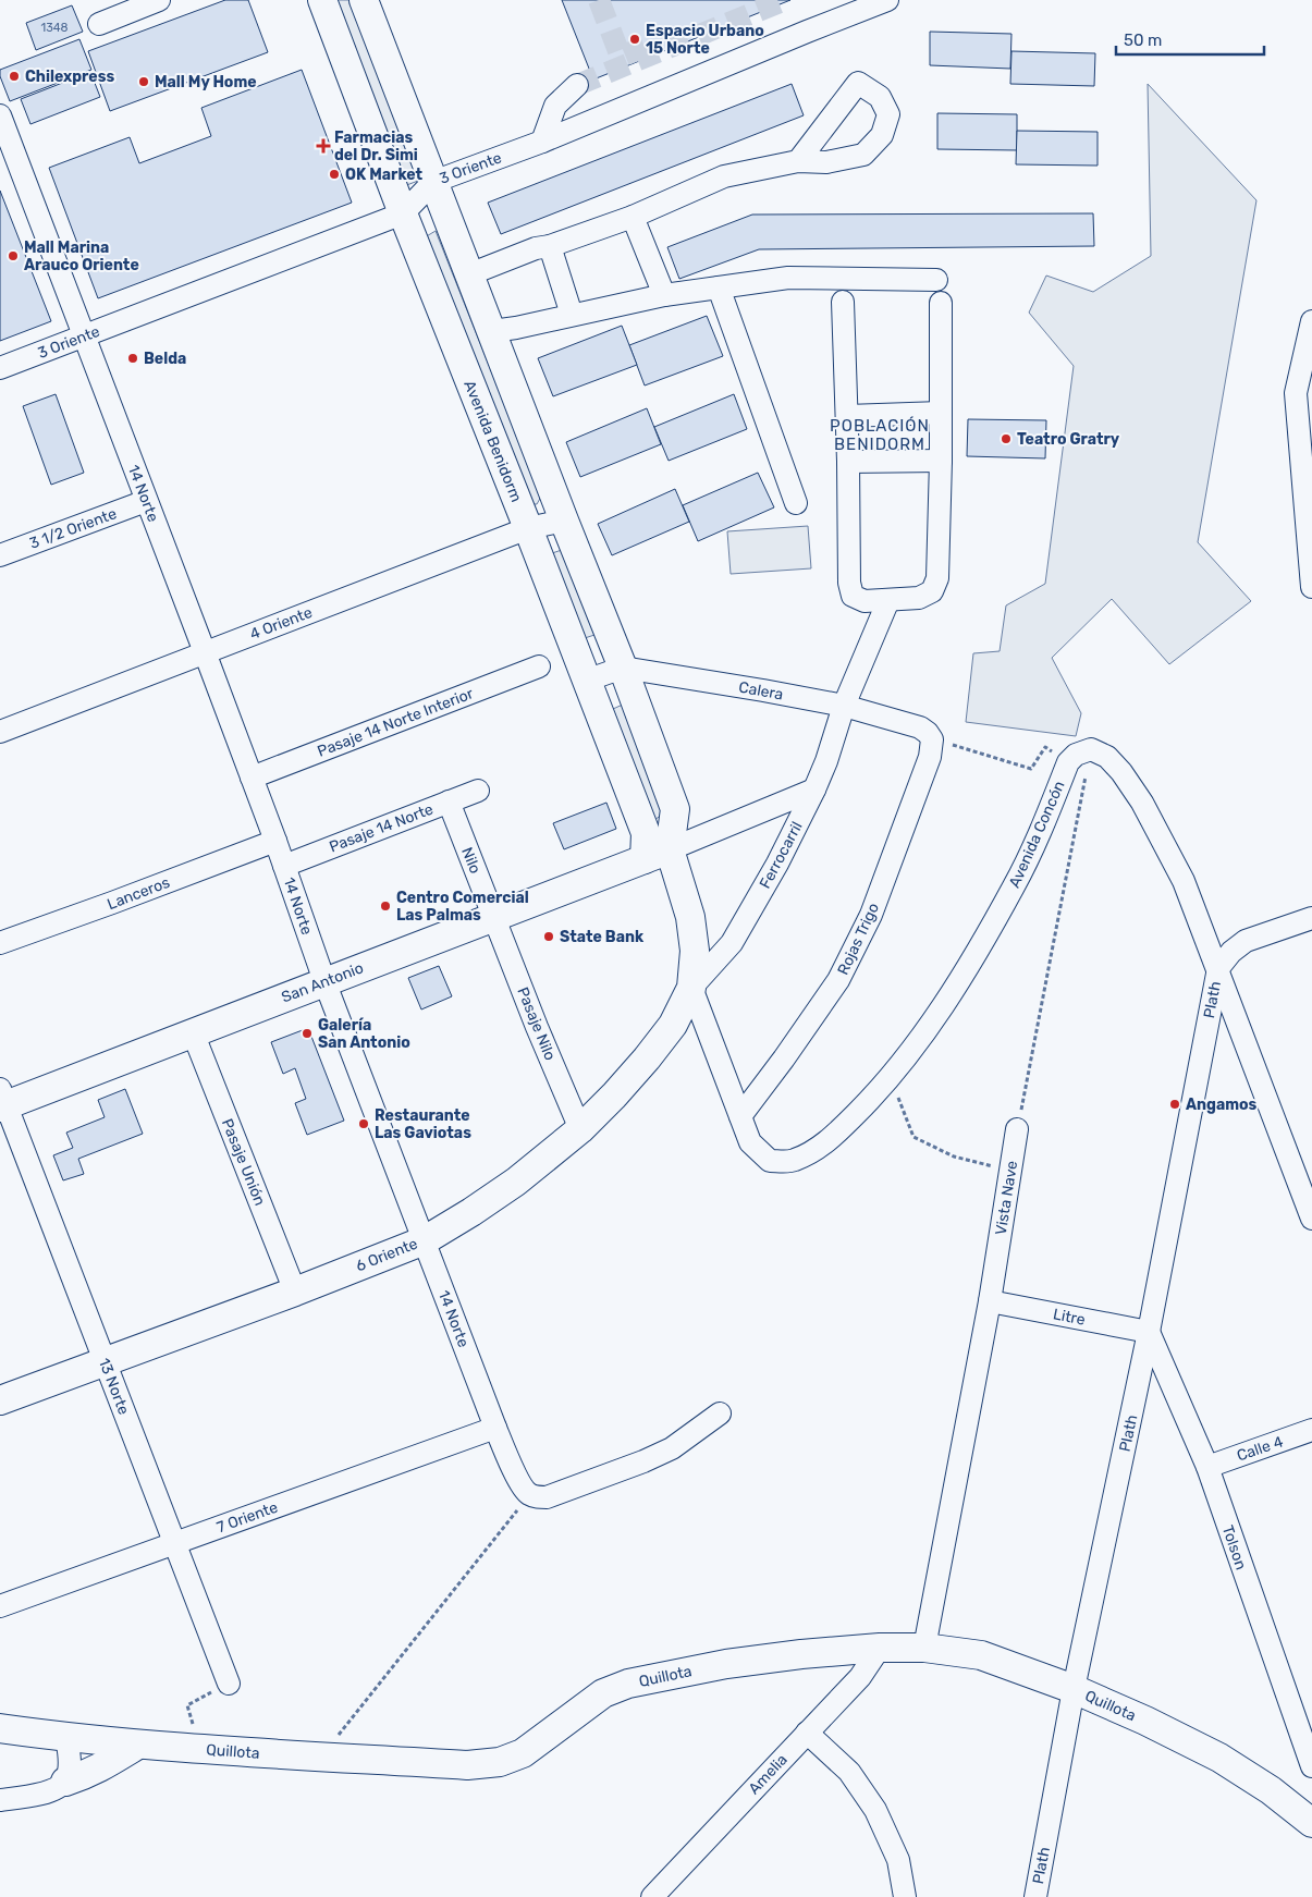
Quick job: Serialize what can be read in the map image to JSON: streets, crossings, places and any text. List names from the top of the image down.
{
  "streets": {
    "main road": [
      "Avenida Benidorm",
      "San Antonio",
      "6 Oriente",
      "Quillota"
    ],
    "street": [
      "3 Oriente",
      "14 Norte",
      "3 1/2 Oriente",
      "4 Oriente",
      "Calera",
      "Pasaje 14 Norte Interior",
      "Pasaje 14 Norte",
      "Avenida Concón",
      "Ferrocarril",
      "Nilo",
      "Lanceros",
      "Rojas Trigo",
      "Plath",
      "Pasaje Nilo",
      "Pasaje Unión",
      "Vista Nave",
      "Litre",
      "13 Norte",
      "Calle 4",
      "7 Oriente",
      "Tolson",
      "Amelia"
    ]
  },
  "crossings": [
    ["3 Oriente", "Avenida Benidorm"],
    ["3 Oriente", "14 Norte"],
    ["Avenida Benidorm", "4 Oriente"],
    ["Avenida Benidorm", "Calera"],
    ["Avenida Benidorm", "Avenida Concón"],
    ["Avenida Benidorm", "Ferrocarril"],
    ["Avenida Benidorm", "San Antonio"],
    ["Avenida Benidorm", "6 Oriente"],
    ["14 Norte", "3 1/2 Oriente"],
    ["14 Norte", "4 Oriente"],
    ["14 Norte", "Pasaje 14 Norte Interior"],
    ["14 Norte", "Pasaje 14 Norte"],
    ["14 Norte", "Lanceros"],
    ["14 Norte", "San Antonio"],
    ["14 Norte", "6 Oriente"],
    ["14 Norte", "7 Oriente"],
    ["Calera", "Ferrocarril"],
    ["Calera", "Rojas Trigo"],
    ["Pasaje 14 Norte", "Nilo"],
    ["Avenida Concón", "Ferrocarril"],
    ["Avenida Concón", "Rojas Trigo"],
    ["Avenida Concón", "6 Oriente"],
    ["Ferrocarril", "6 Oriente"],
    ["Nilo", "San Antonio"],
    ["Nilo", "Pasaje Nilo"],
    ["San Antonio", "Pasaje Nilo"],
    ["San Antonio", "Pasaje Unión"],
    ["San Antonio", "13 Norte"],
    ["Plath", "Litre"],
    ["Plath", "Tolson"],
    ["Plath", "Quillota"],
    ["Pasaje Nilo", "6 Oriente"],
    ["Pasaje Unión", "6 Oriente"],
    ["Vista Nave", "Litre"],
    ["Vista Nave", "Quillota"],
    ["6 Oriente", "13 Norte"],
    ["Litre", "Tolson"],
    ["13 Norte", "7 Oriente"],
    ["Calle 4", "Tolson"],
    ["Quillota", "Amelia"]
  ],
  "districts": ["POBLACIÓN BENIDORM"],
  "places": {
    "other": [
      "Espacio Urbano 15 Norte",
      "Chilexpress",
      "Mall My Home",
      "OK Market",
      "Mall Marina Arauco Oriente",
      "Belda",
      "Teatro Gratry",
      "Centro Comercial Las Palmas",
      "State Bank",
      "Galería San Antonio",
      "Angamos",
      "Restaurante Las Gaviotas"
    ],
    "health": ["Farmacias del Dr. Simi"]
  },
  "house_numbers": ["1348"],
  "scale_bar": "50 m"
}
